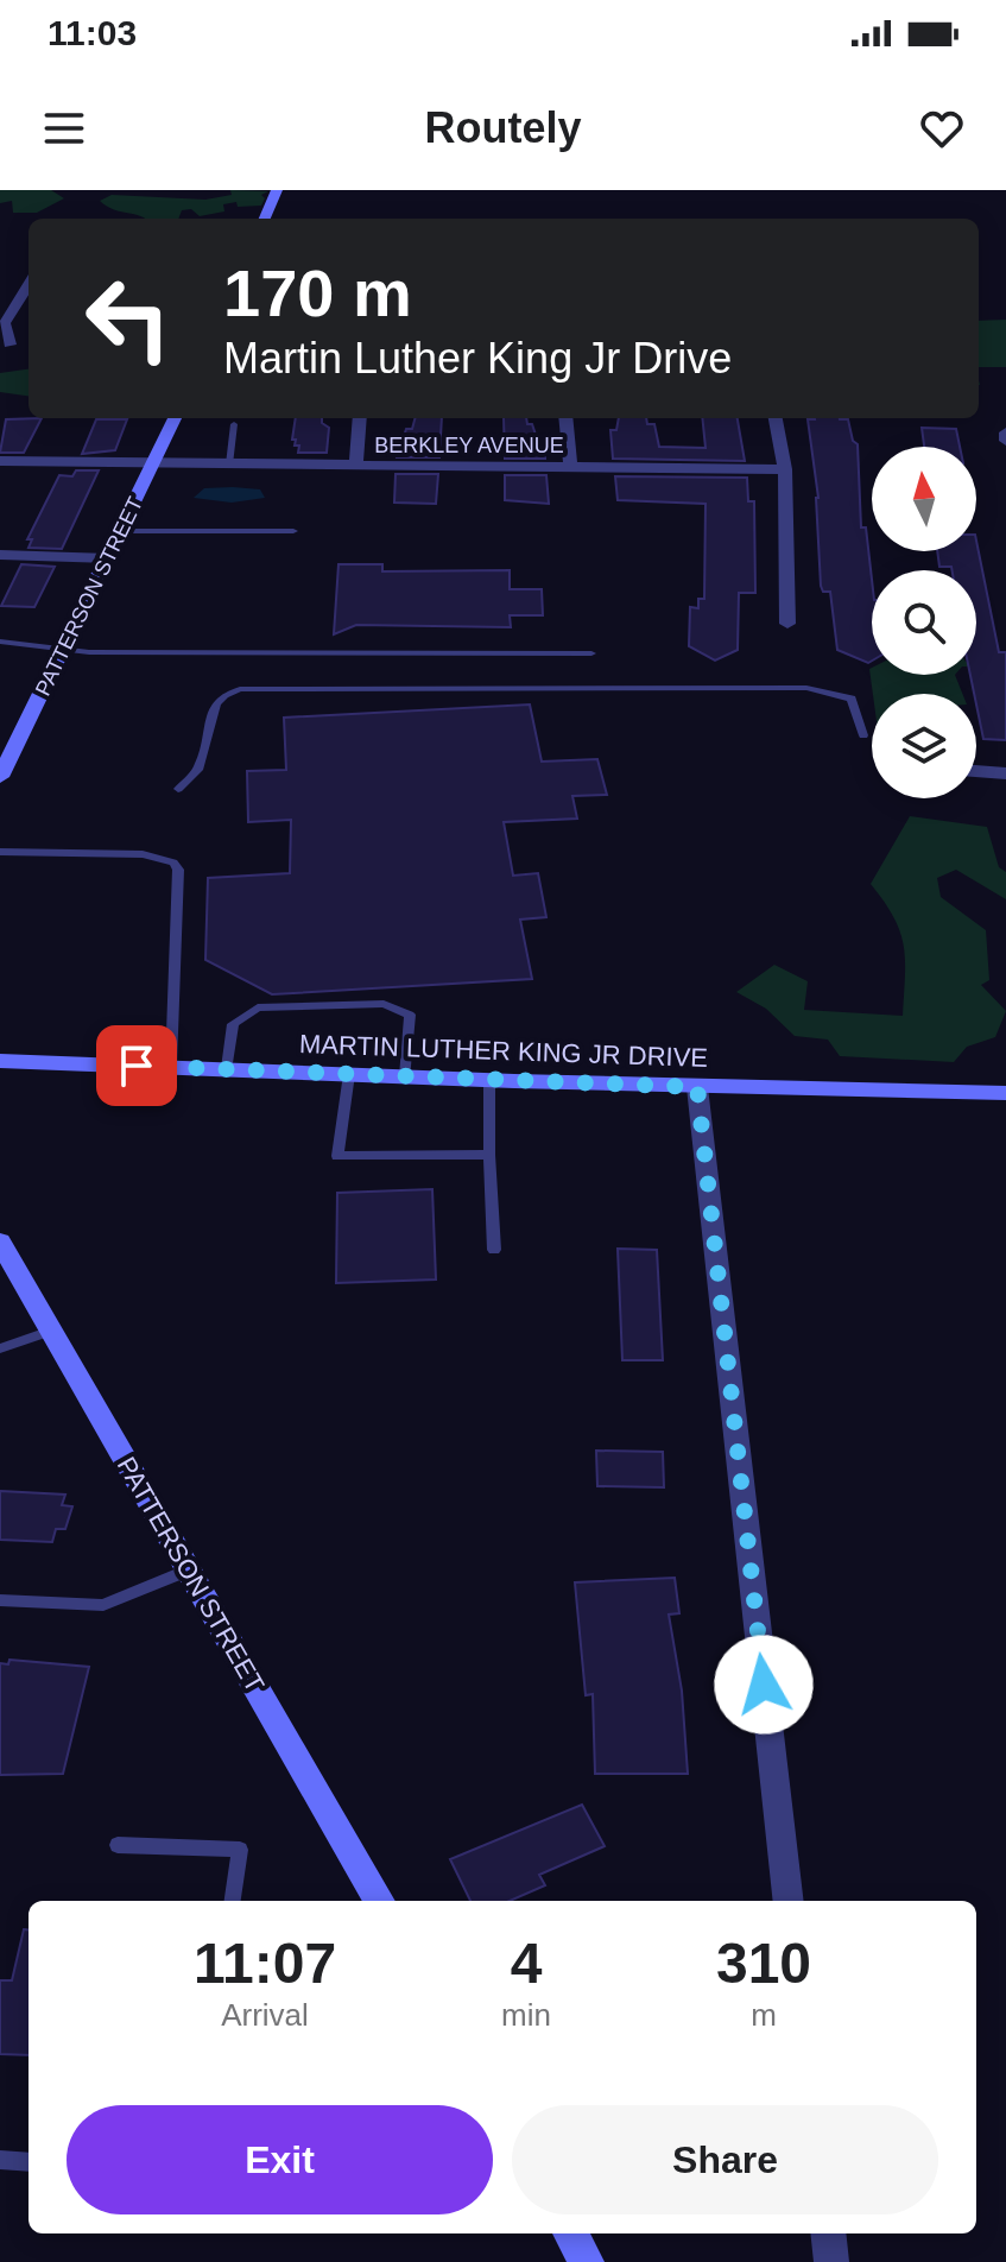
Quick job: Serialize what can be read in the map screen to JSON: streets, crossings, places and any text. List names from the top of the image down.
{
  "streets": {
    "street": ["BERKLEY AVENUE", "PATTERSON STREET", "MARTIN LUTHER KING JR DRIVE"]
  },
  "crossings": [
    ["BERKLEY AVENUE", "PATTERSON STREET"]
  ],
  "north": "top",
  "page": {
    "status": "11:03",
    "header": "Routely",
    "turn": ["170 m", "Martin Luther King Jr Drive"],
    "eta": [
      "11:07",
      "Arrival",
      "4",
      "min",
      "310",
      "m"
    ],
    "buttons": ["Exit", "Share"]
  }
}
